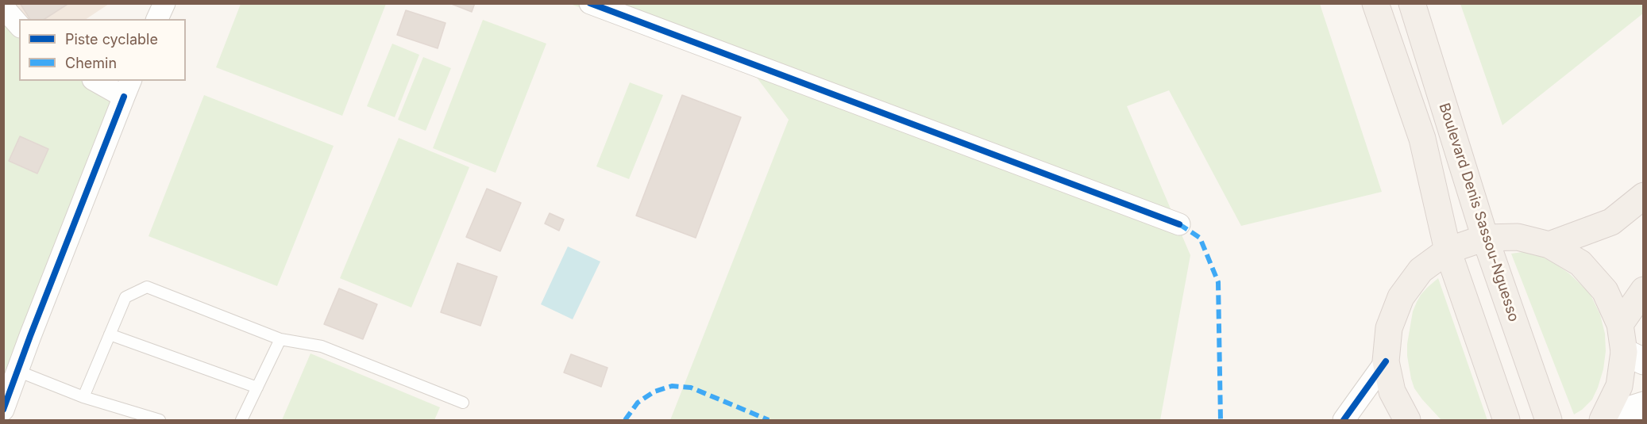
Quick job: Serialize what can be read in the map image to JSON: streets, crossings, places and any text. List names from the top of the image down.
{
  "streets": {
    "main road": ["Boulevard Denis Sassou-Nguesso"]
  },
  "legend": ["Piste cyclable", "Chemin"]
}
